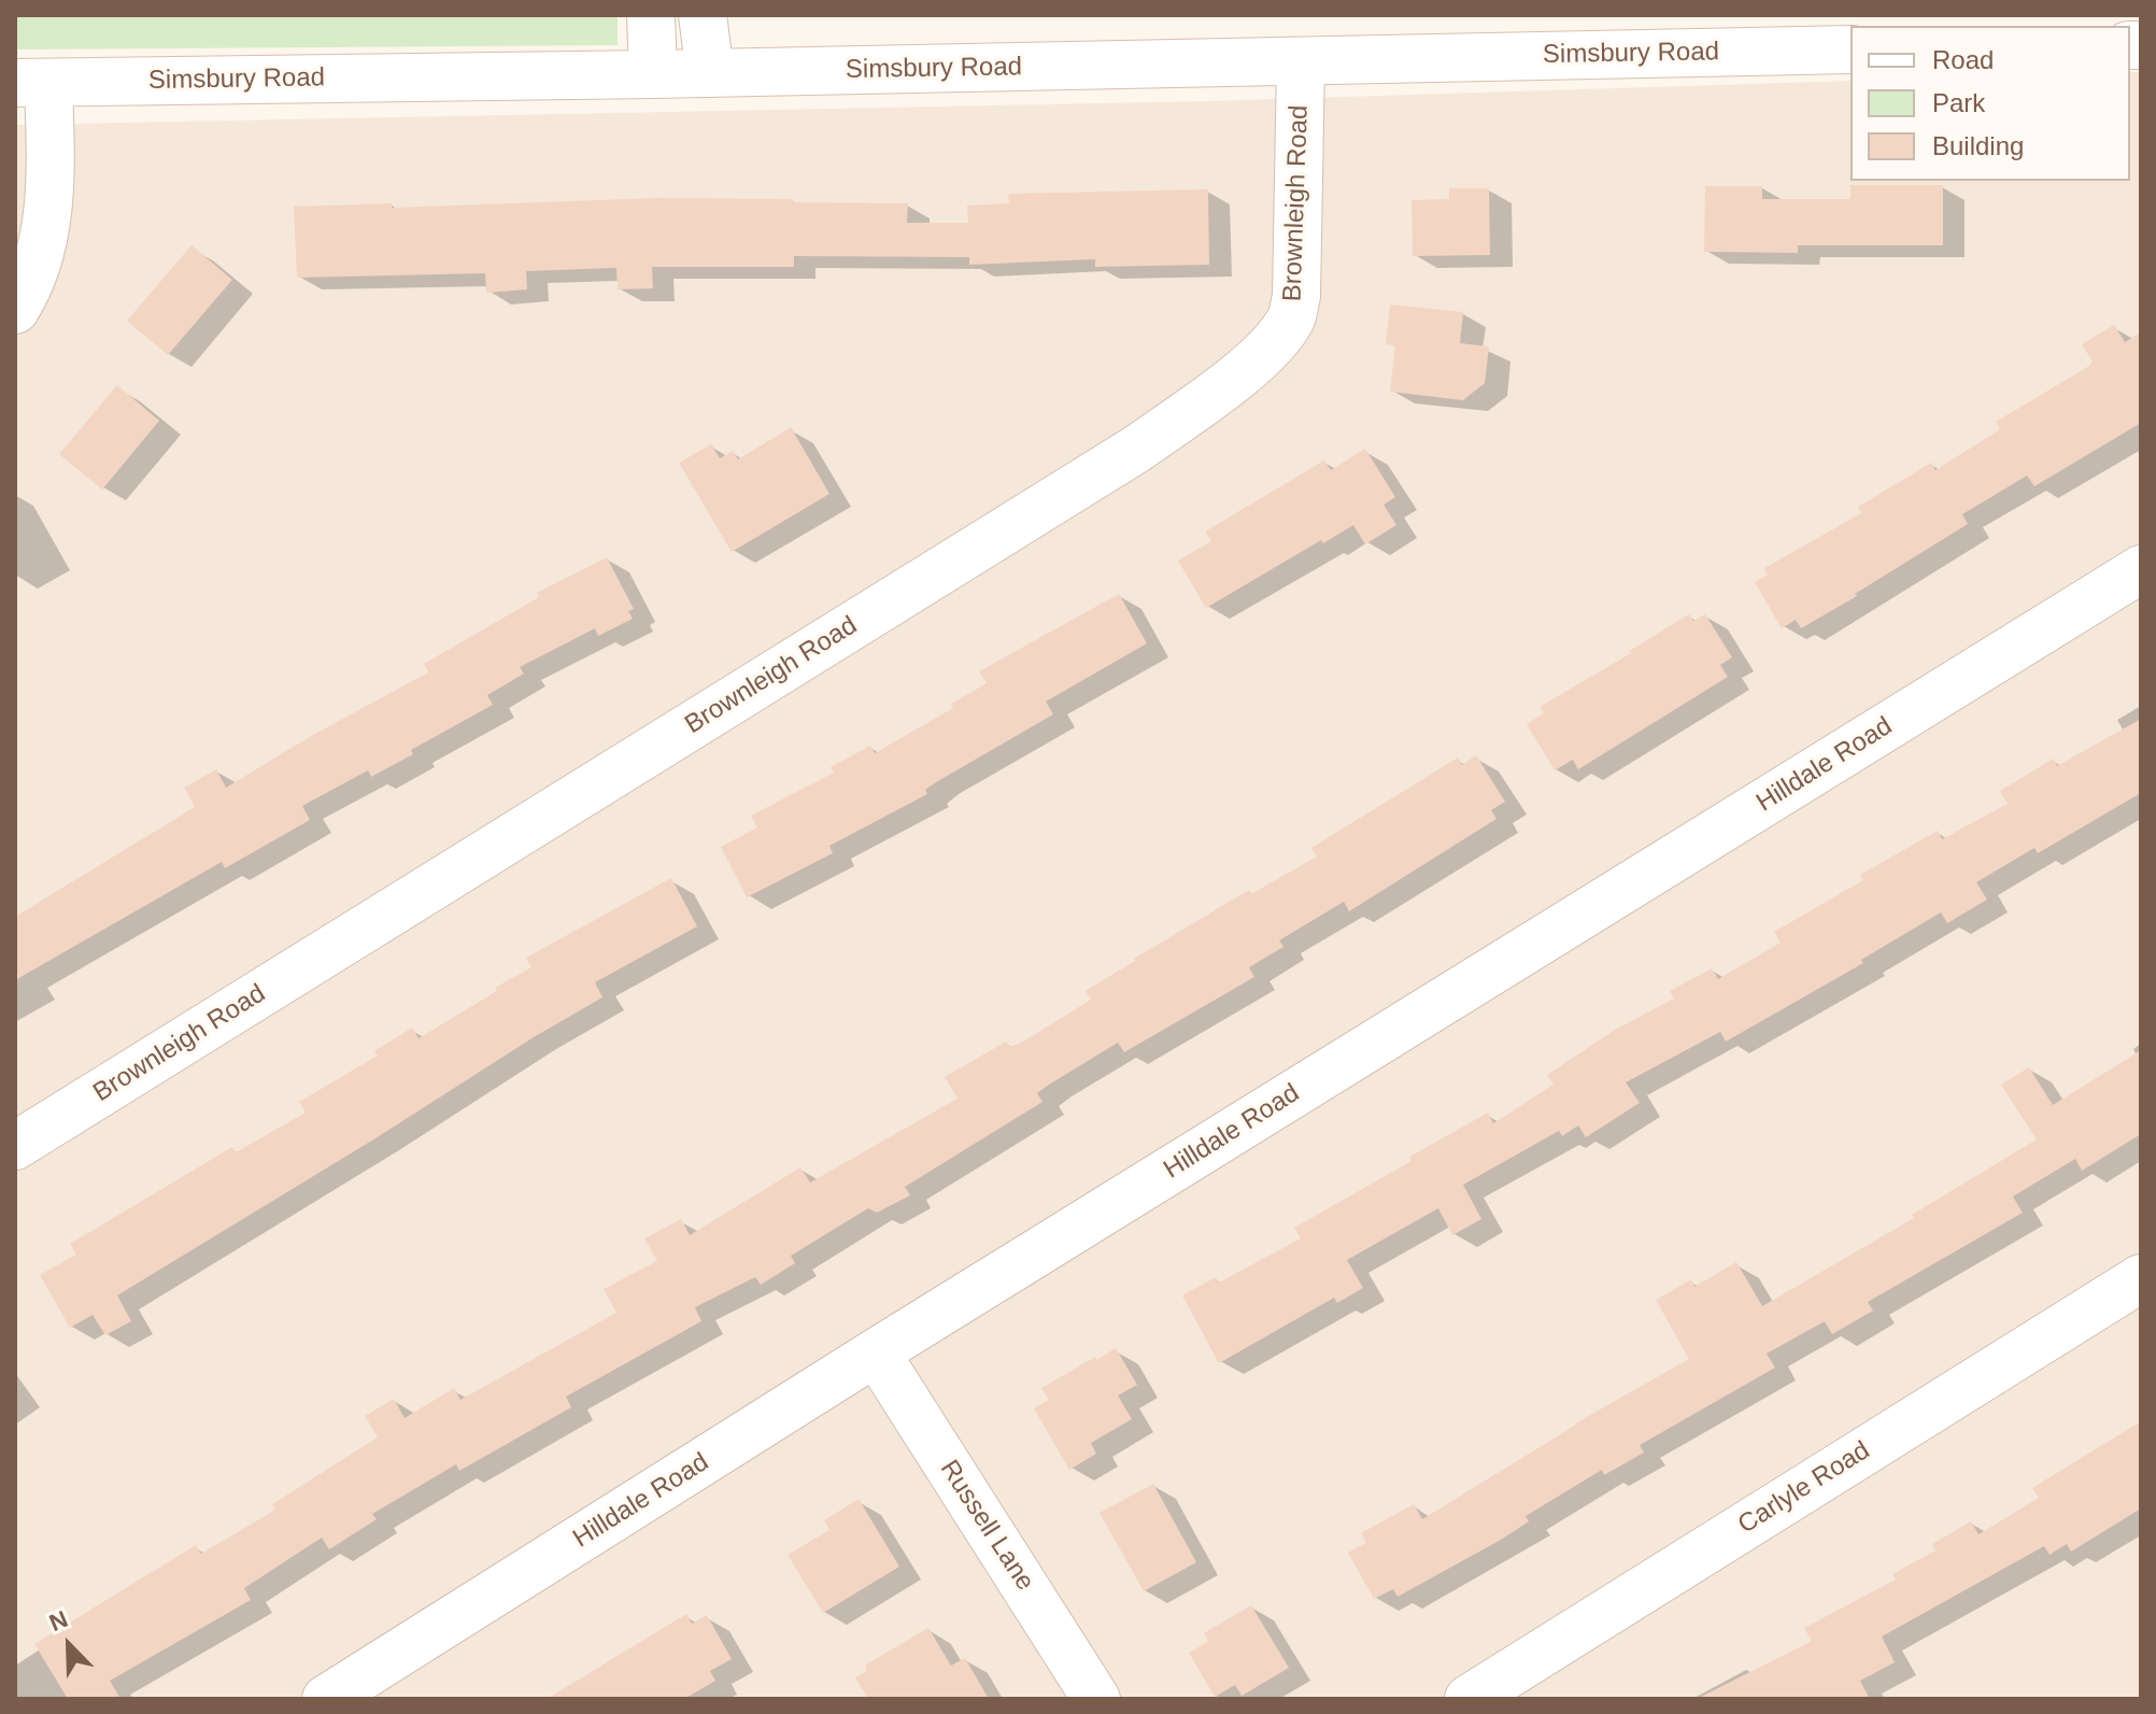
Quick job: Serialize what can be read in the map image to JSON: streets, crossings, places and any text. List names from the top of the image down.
{
  "streets": {
    "street": [
      "Simsbury Road",
      "Brownleigh Road",
      "Hilldale Road",
      "Carlyle Road",
      "Russell Lane"
    ]
  },
  "crossings": [
    ["Simsbury Road", "Brownleigh Road"],
    ["Hilldale Road", "Russell Lane"]
  ],
  "legend": ["Road", "Park", "Building"],
  "north": "top left"
}
